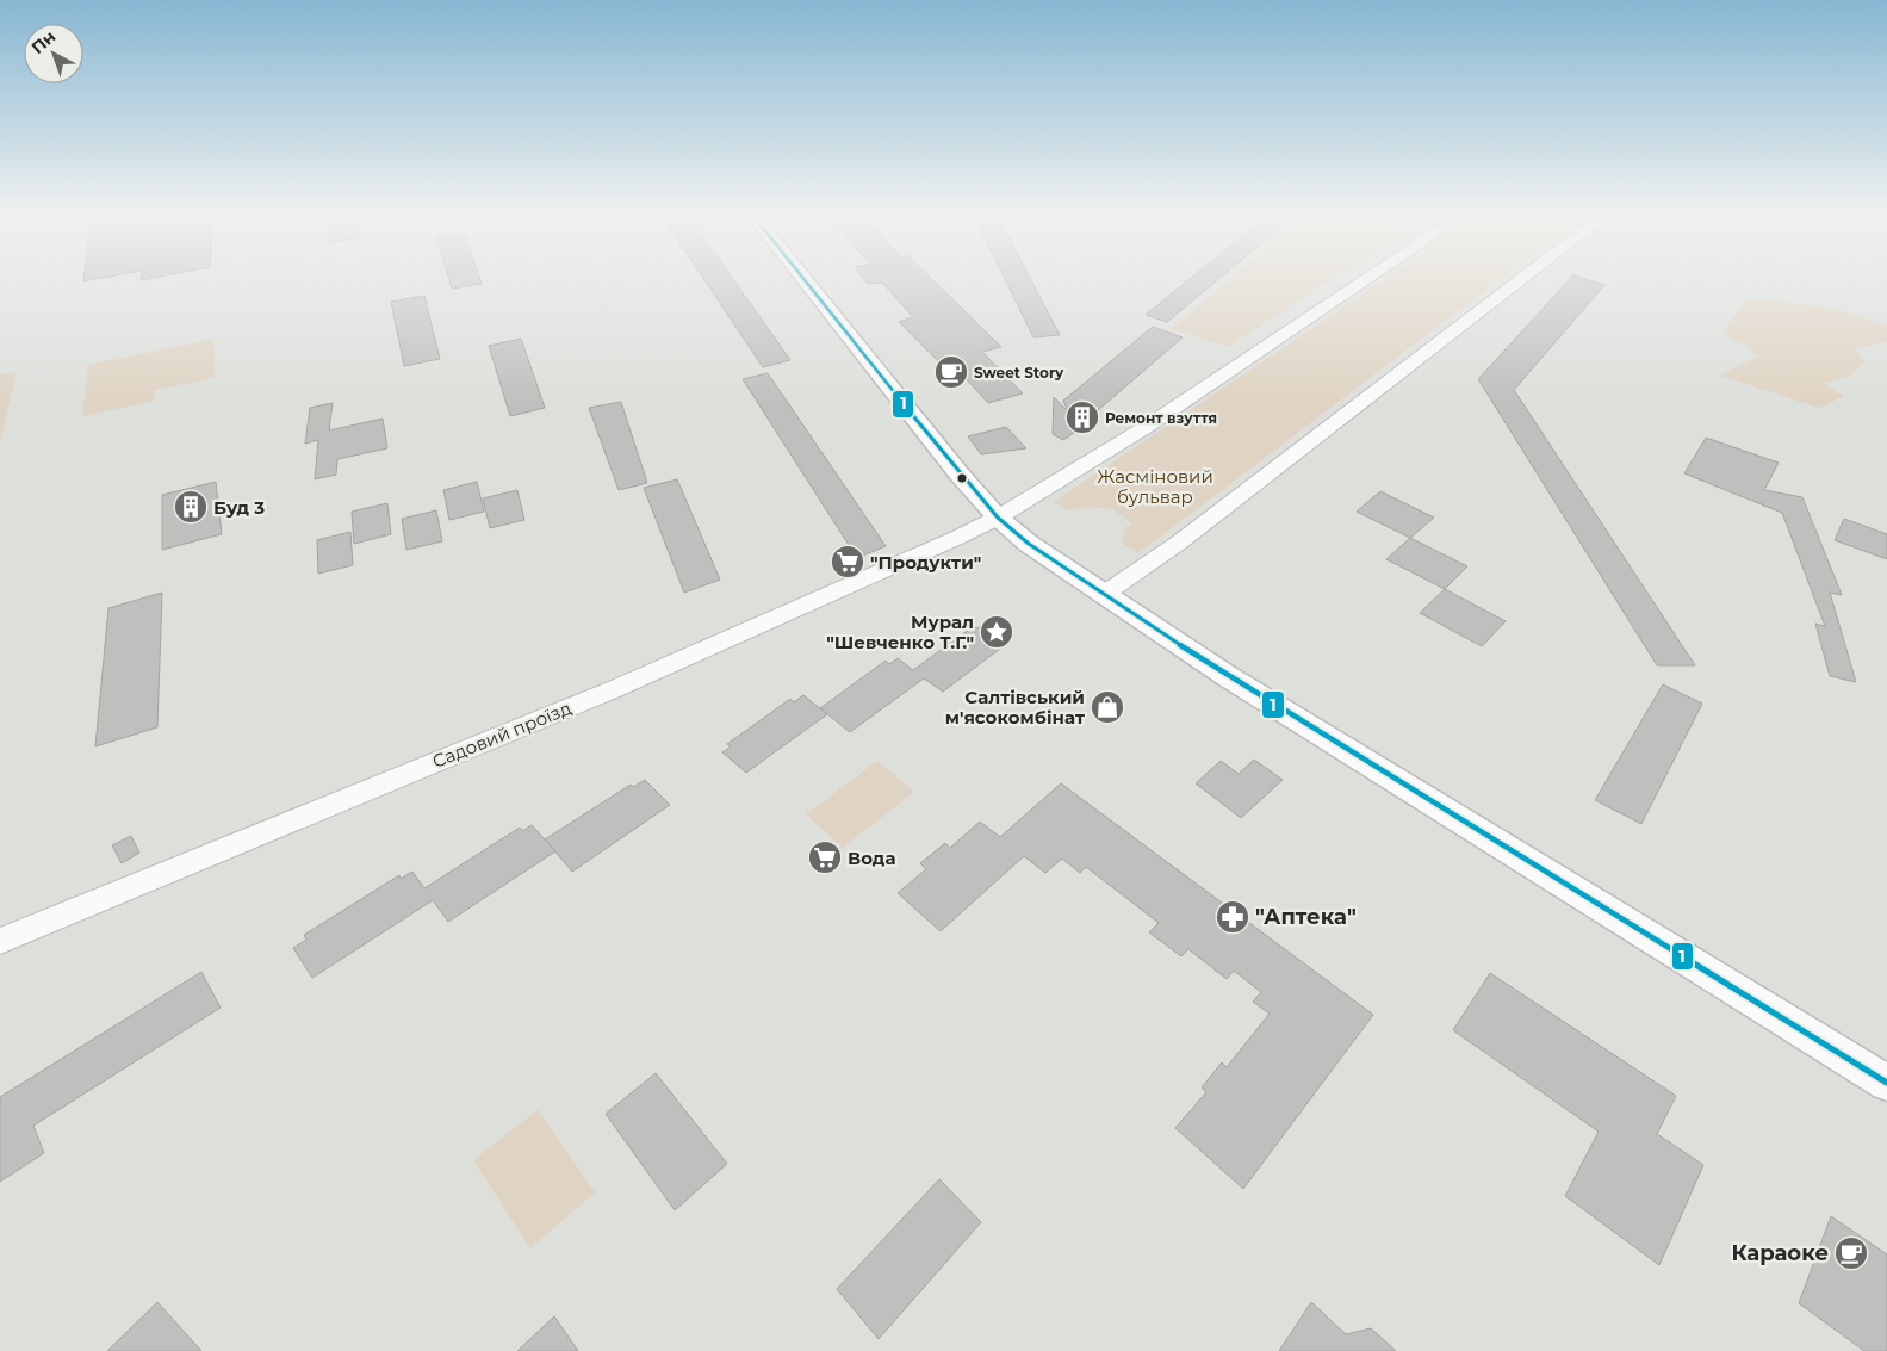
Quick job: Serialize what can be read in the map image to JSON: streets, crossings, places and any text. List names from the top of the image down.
{
  "streets": {
    "street": ["Садовий проїзд"]
  },
  "parks": ["Жасміновий бульвар"],
  "places": {
    "cafe": ["Sweet Story", "Караоке"],
    "building": ["Ремонт взуття", "Буд 3"],
    "supermarket": ["\"Продукти\"", "Вода"],
    "place": ["Мурал \"Шевченко Т.Г.\""],
    "shop": ["Салтівський м'ясокомбінат"],
    "pharmacy": ["\"Аптека\""]
  },
  "lines": ["transit line 1"],
  "north": "top left"
}
